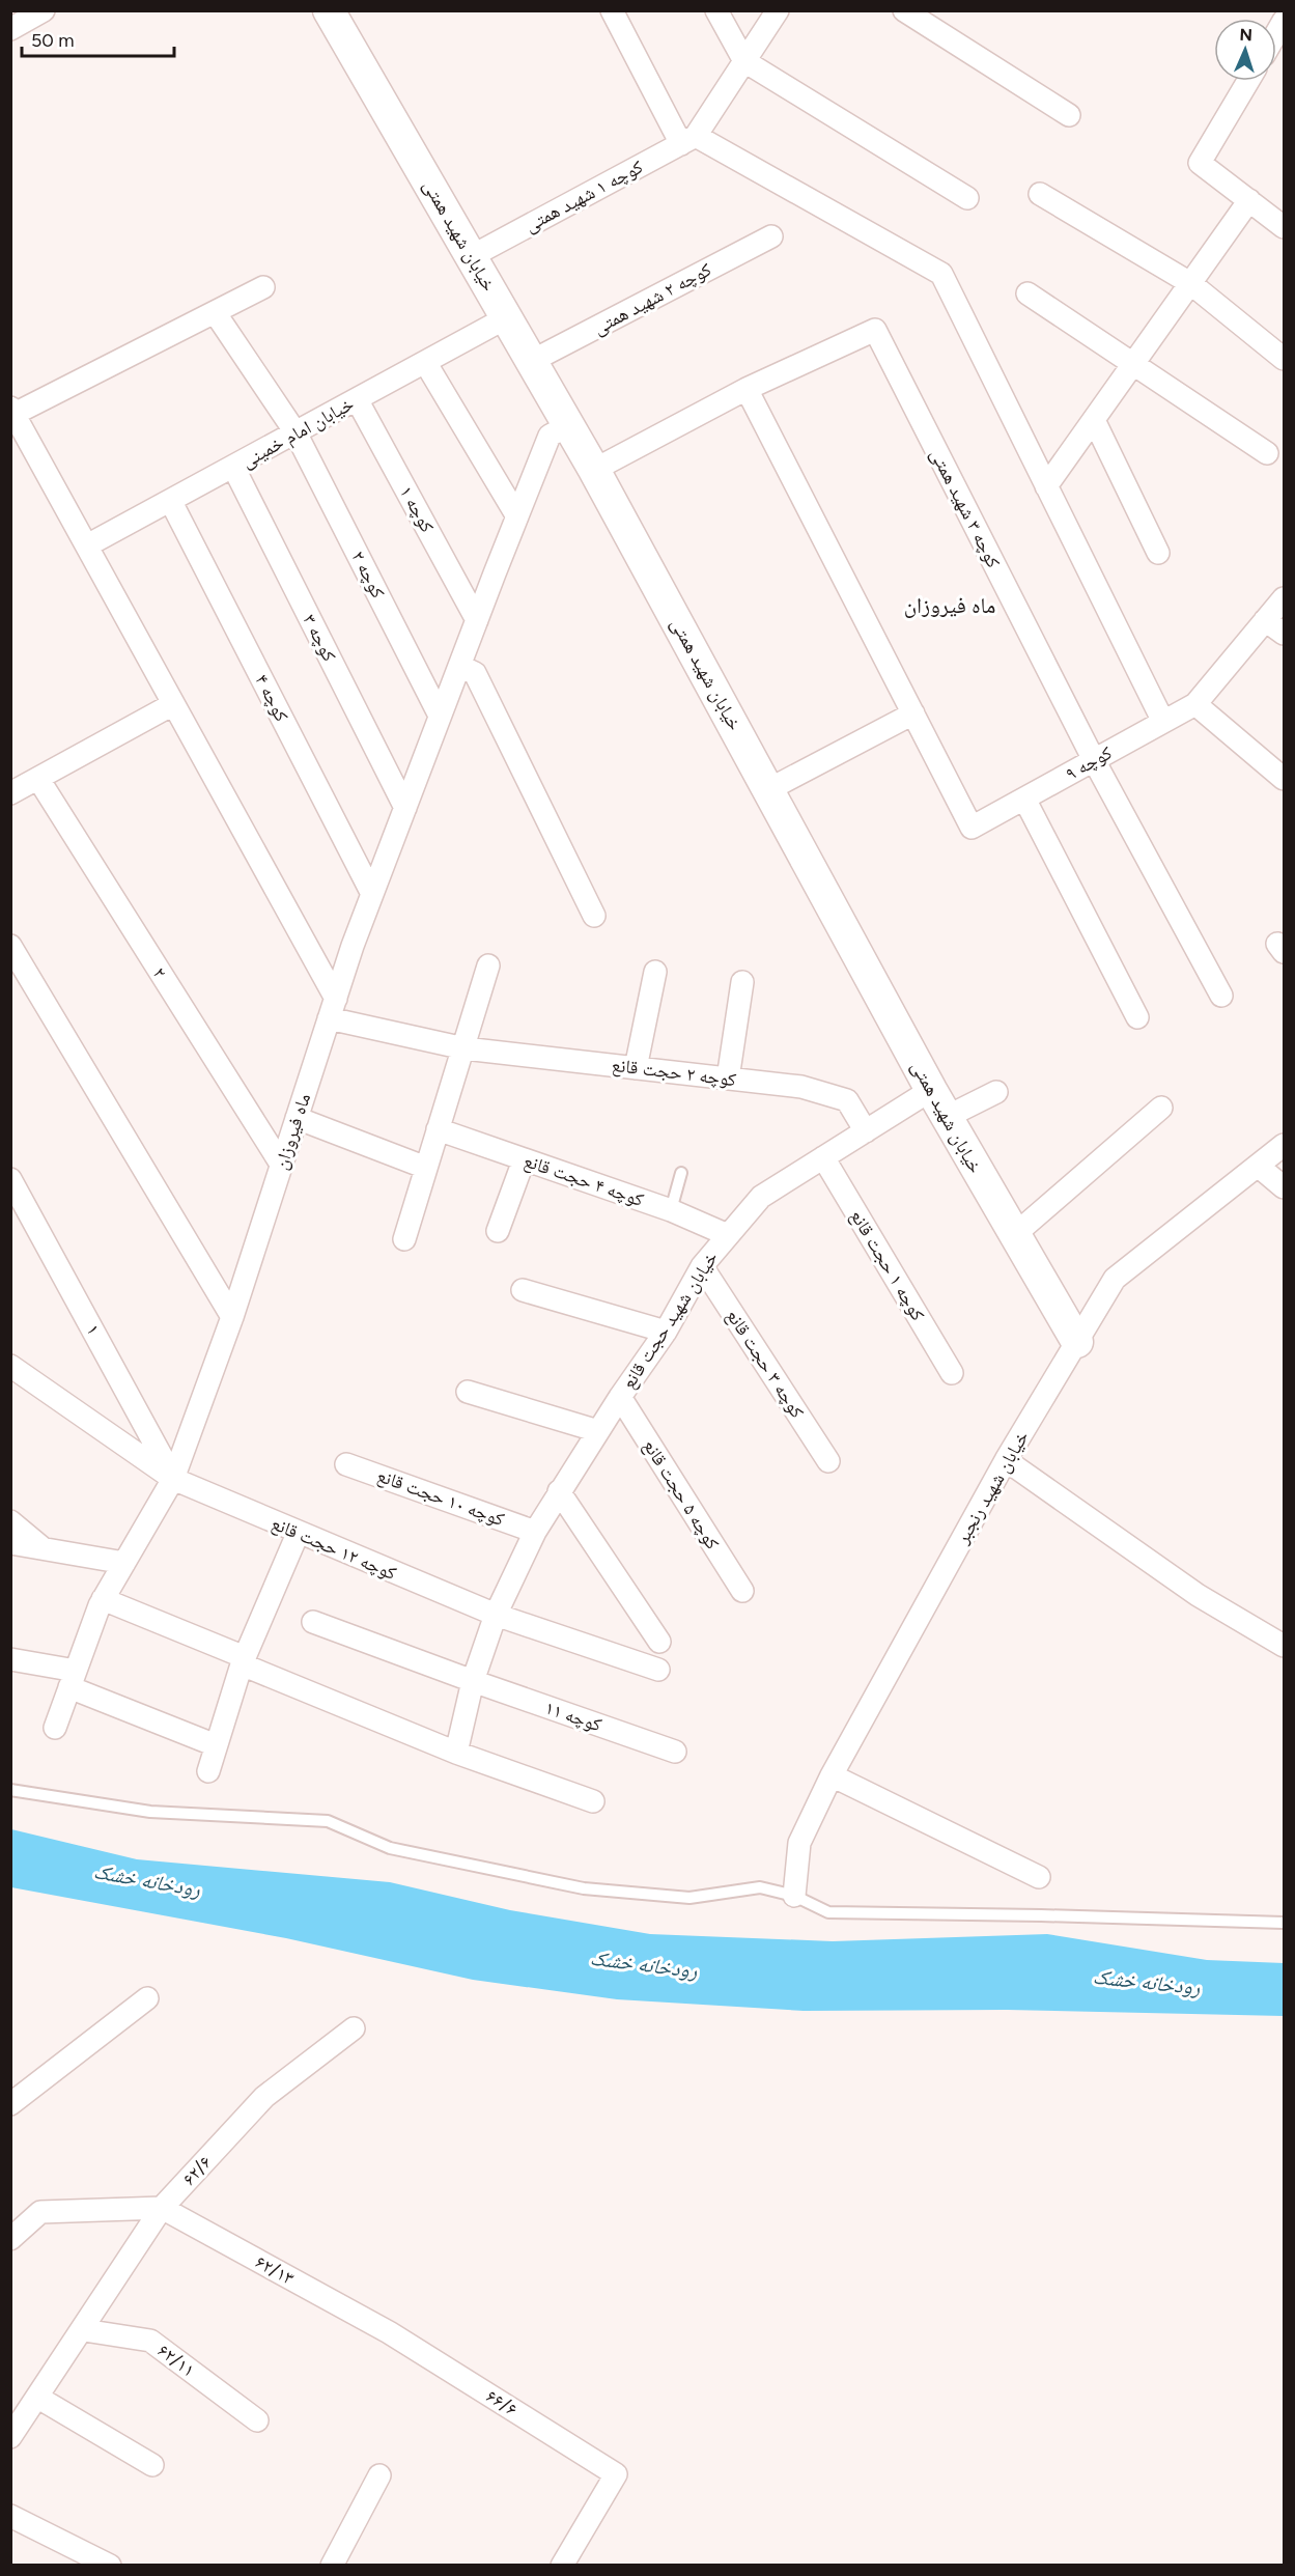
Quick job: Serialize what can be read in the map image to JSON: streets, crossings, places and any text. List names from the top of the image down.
{
  "streets": {
    "street": [
      "کوچه ۱ شهید همتی",
      "خیابان شهید همتی",
      "کوچه ۲ شهید همتی",
      "خیابان امام خمینی",
      "کوچه ۳ شهید همتی",
      "کوچه ۱",
      "کوچه ۲",
      "کوچه ۳",
      "کوچه ۴",
      "کوچه ۹",
      "۲",
      "کوچه ۲ حجت قانع",
      "ماه فیروزان",
      "کوچه ۴ حجت قانع",
      "کوچه ۱ حجت قانع",
      "خیابان شهید حجت قانع",
      "۱",
      "کوچه ۳ حجت قانع",
      "خیابان شهید رنجبر",
      "کوچه ۵ حجت قانع",
      "کوچه ۱۰ حجت قانع",
      "کوچه ۱۲ حجت قانع",
      "کوچه ۱۱",
      "۶۲/۶",
      "۶۲/۱۳",
      "۶۲/۱۱",
      "۶۶/۶"
    ]
  },
  "crossings": [
    ["کوچه ۱ شهید همتی", "خیابان شهید همتی"],
    ["خیابان شهید همتی", "کوچه ۲ شهید همتی"],
    ["خیابان شهید همتی", "خیابان امام خمینی"],
    ["خیابان شهید همتی", "کوچه ۳ شهید همتی"],
    ["خیابان شهید همتی", "ماه فیروزان"],
    ["خیابان شهید همتی", "خیابان شهید حجت قانع"],
    ["خیابان شهید همتی", "خیابان شهید رنجبر"],
    ["خیابان امام خمینی", "کوچه ۱"],
    ["خیابان امام خمینی", "کوچه ۲"],
    ["خیابان امام خمینی", "کوچه ۳"],
    ["خیابان امام خمینی", "کوچه ۴"],
    ["کوچه ۳ شهید همتی", "کوچه ۹"],
    ["کوچه ۱", "ماه فیروزان"],
    ["کوچه ۲", "ماه فیروزان"],
    ["کوچه ۳", "ماه فیروزان"],
    ["کوچه ۴", "ماه فیروزان"],
    ["۲", "ماه فیروزان"],
    ["کوچه ۲ حجت قانع", "ماه فیروزان"],
    ["کوچه ۲ حجت قانع", "خیابان شهید حجت قانع"],
    ["ماه فیروزان", "۱"],
    ["ماه فیروزان", "کوچه ۱۲ حجت قانع"],
    ["کوچه ۴ حجت قانع", "خیابان شهید حجت قانع"],
    ["کوچه ۱ حجت قانع", "خیابان شهید حجت قانع"],
    ["خیابان شهید حجت قانع", "کوچه ۳ حجت قانع"],
    ["خیابان شهید حجت قانع", "کوچه ۵ حجت قانع"],
    ["خیابان شهید حجت قانع", "کوچه ۱۰ حجت قانع"],
    ["خیابان شهید حجت قانع", "کوچه ۱۲ حجت قانع"],
    ["خیابان شهید حجت قانع", "کوچه ۱۱"],
    ["۱", "کوچه ۱۲ حجت قانع"],
    ["۶۲/۶", "۶۲/۱۳"],
    ["۶۲/۶", "۶۲/۱۱"],
    ["۶۲/۱۳", "۶۶/۶"]
  ],
  "districts": ["ماه فیروزان"],
  "water": ["رودخانه خشک"],
  "scale_bar": "50 m",
  "north": "top"
}
